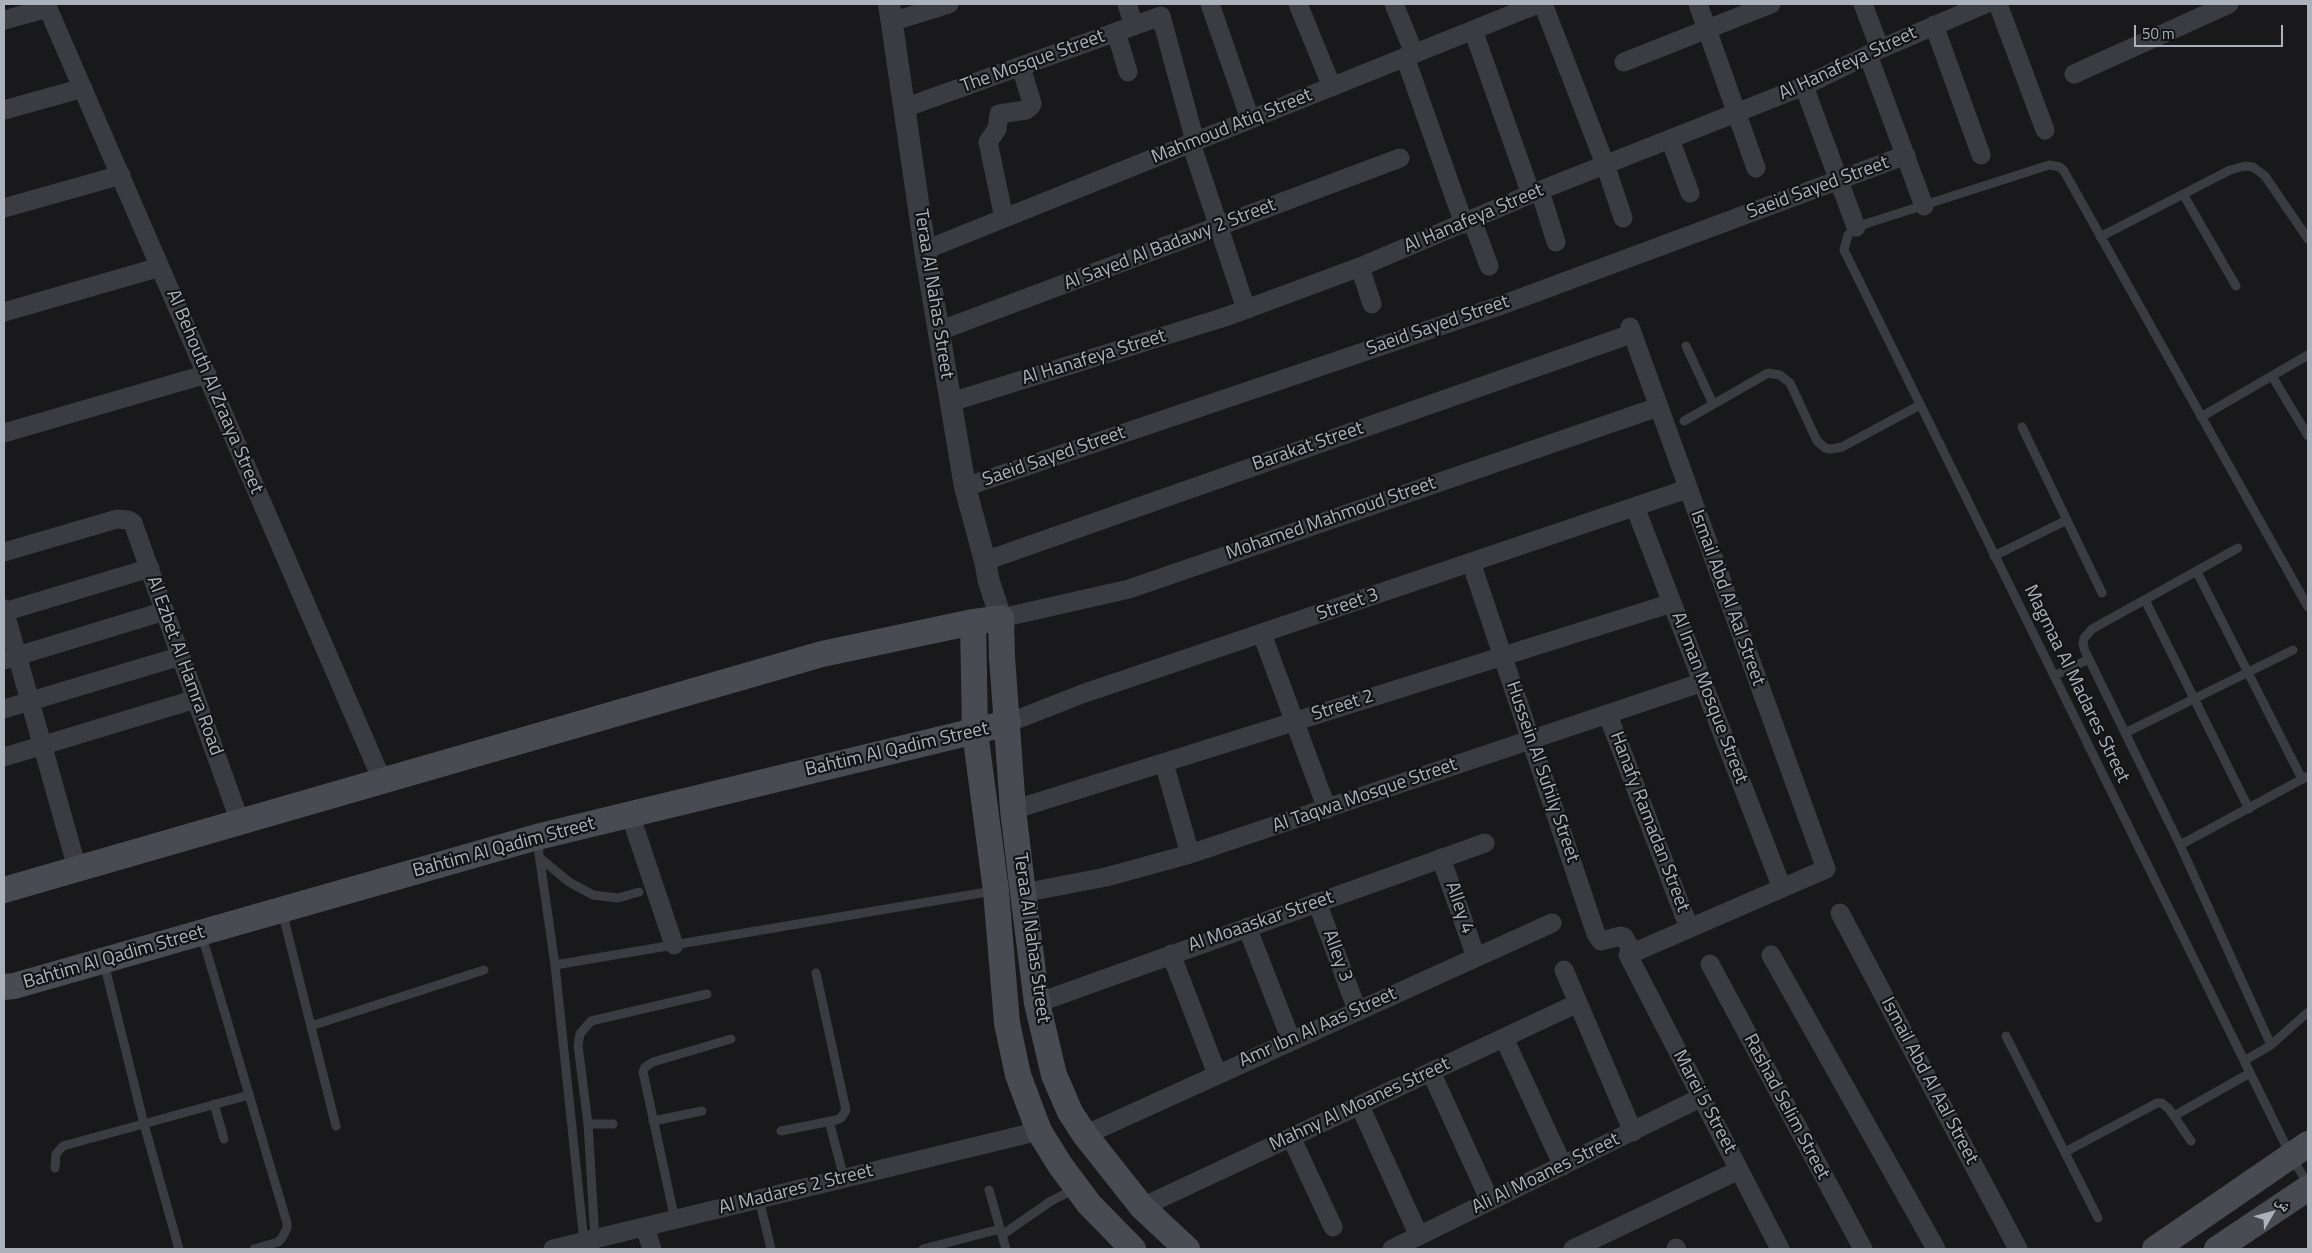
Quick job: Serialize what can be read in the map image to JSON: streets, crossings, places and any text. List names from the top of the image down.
{
  "streets": {
    "main road": ["Teraa Al Nahas Street", "Bahtim Al Qadim Street"],
    "street": [
      "The Mosque Street",
      "Al Hanafeya Street",
      "Mahmoud Atiq Street",
      "Saeid Sayed Street",
      "Al Sayed Al Badawy 2 Street",
      "Al Behouth Al Zraaya Street",
      "Barakat Street",
      "Mohamed Mahmoud Street",
      "Ismail Abd Al Aal Street",
      "Street 3",
      "Al Ezbet Al Hamra Road",
      "Al Iman Mosque Street",
      "Street 2",
      "Hussein Al Suhily Street",
      "Al Taqwa Mosque Street",
      "Hanafy Ramadan Street",
      "Alley 4",
      "Al Moaaskar Street",
      "Alley 3",
      "Amr Ibn Al Aas Street",
      "Marei 5 Street",
      "Mahny Al Moanes Street",
      "Rashad Selim Street",
      "Ali Al Moanes Street",
      "Al Madares 2 Street"
    ],
    "lane": ["Magmaa Al Madares Street"]
  },
  "crossings": [
    ["The Mosque Street", "Mahmoud Atiq Street"],
    ["The Mosque Street", "Teraa Al Nahas Street"],
    ["Al Hanafeya Street", "Teraa Al Nahas Street"],
    ["Mahmoud Atiq Street", "Teraa Al Nahas Street"],
    ["Saeid Sayed Street", "Teraa Al Nahas Street"],
    ["Al Sayed Al Badawy 2 Street", "Teraa Al Nahas Street"],
    ["Teraa Al Nahas Street", "Barakat Street"],
    ["Teraa Al Nahas Street", "Mohamed Mahmoud Street"],
    ["Teraa Al Nahas Street", "Street 3"],
    ["Teraa Al Nahas Street", "Street 2"],
    ["Teraa Al Nahas Street", "Bahtim Al Qadim Street"],
    ["Teraa Al Nahas Street", "Al Taqwa Mosque Street"],
    ["Teraa Al Nahas Street", "Al Moaaskar Street"],
    ["Teraa Al Nahas Street", "Amr Ibn Al Aas Street"],
    ["Teraa Al Nahas Street", "Mahny Al Moanes Street"],
    ["Teraa Al Nahas Street", "Al Madares 2 Street"],
    ["Barakat Street", "Ismail Abd Al Aal Street"],
    ["Mohamed Mahmoud Street", "Ismail Abd Al Aal Street"],
    ["Ismail Abd Al Aal Street", "Street 3"],
    ["Ismail Abd Al Aal Street", "Al Iman Mosque Street"],
    ["Street 3", "Al Iman Mosque Street"],
    ["Street 3", "Bahtim Al Qadim Street"],
    ["Street 3", "Hussein Al Suhily Street"],
    ["Al Iman Mosque Street", "Street 2"],
    ["Al Iman Mosque Street", "Al Taqwa Mosque Street"],
    ["Street 2", "Hussein Al Suhily Street"],
    ["Hussein Al Suhily Street", "Al Taqwa Mosque Street"],
    ["Hussein Al Suhily Street", "Marei 5 Street"],
    ["Al Taqwa Mosque Street", "Hanafy Ramadan Street"],
    ["Alley 4", "Al Moaaskar Street"],
    ["Alley 4", "Amr Ibn Al Aas Street"],
    ["Al Moaaskar Street", "Alley 3"],
    ["Alley 3", "Amr Ibn Al Aas Street"],
    ["Marei 5 Street", "Ali Al Moanes Street"]
  ],
  "scale_bar": "50 m",
  "north": "top right"
}
